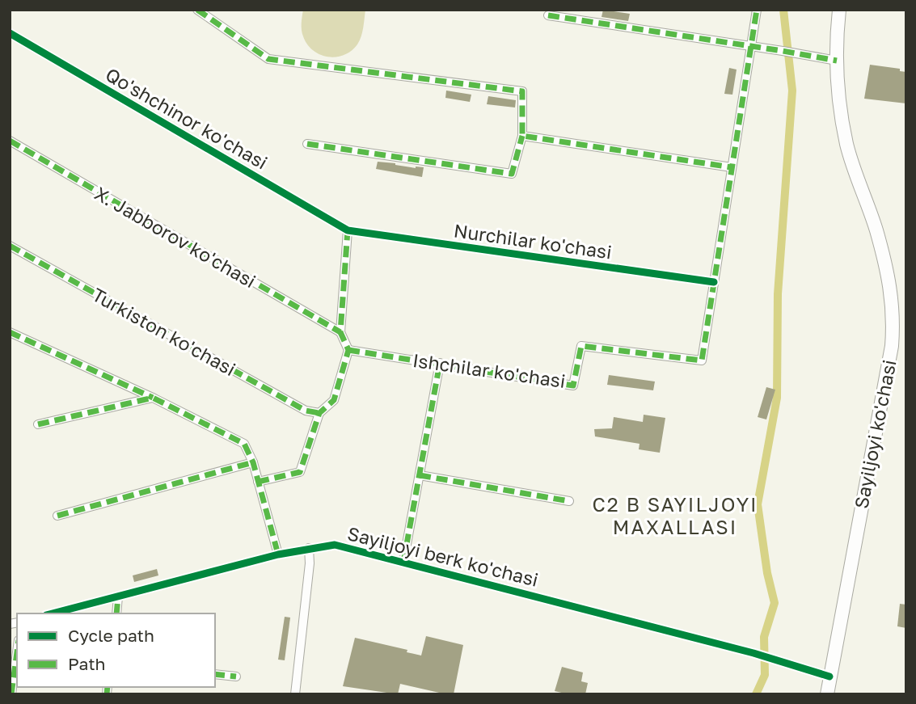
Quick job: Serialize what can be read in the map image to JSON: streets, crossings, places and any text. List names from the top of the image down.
{
  "streets": {
    "main road": ["Sayiljoyi ko'chasi"],
    "street": [
      "Qo'shchinor ko'chasi",
      "X. Jabborov ko'chasi",
      "Nurchilar ko'chasi",
      "Turkiston ko'chasi",
      "Ishchilar ko'chasi",
      "Sayiljoyi berk ko'chasi"
    ]
  },
  "crossings": [
    ["Qo'shchinor ko'chasi", "Nurchilar ko'chasi"],
    ["Nurchilar ko'chasi", "Ishchilar ko'chasi"],
    ["Sayiljoyi ko'chasi", "Sayiljoyi berk ko'chasi"]
  ],
  "districts": ["C2 B SAYILJOYI MAXALLASI"],
  "legend": ["Cycle path", "Path"]
}
